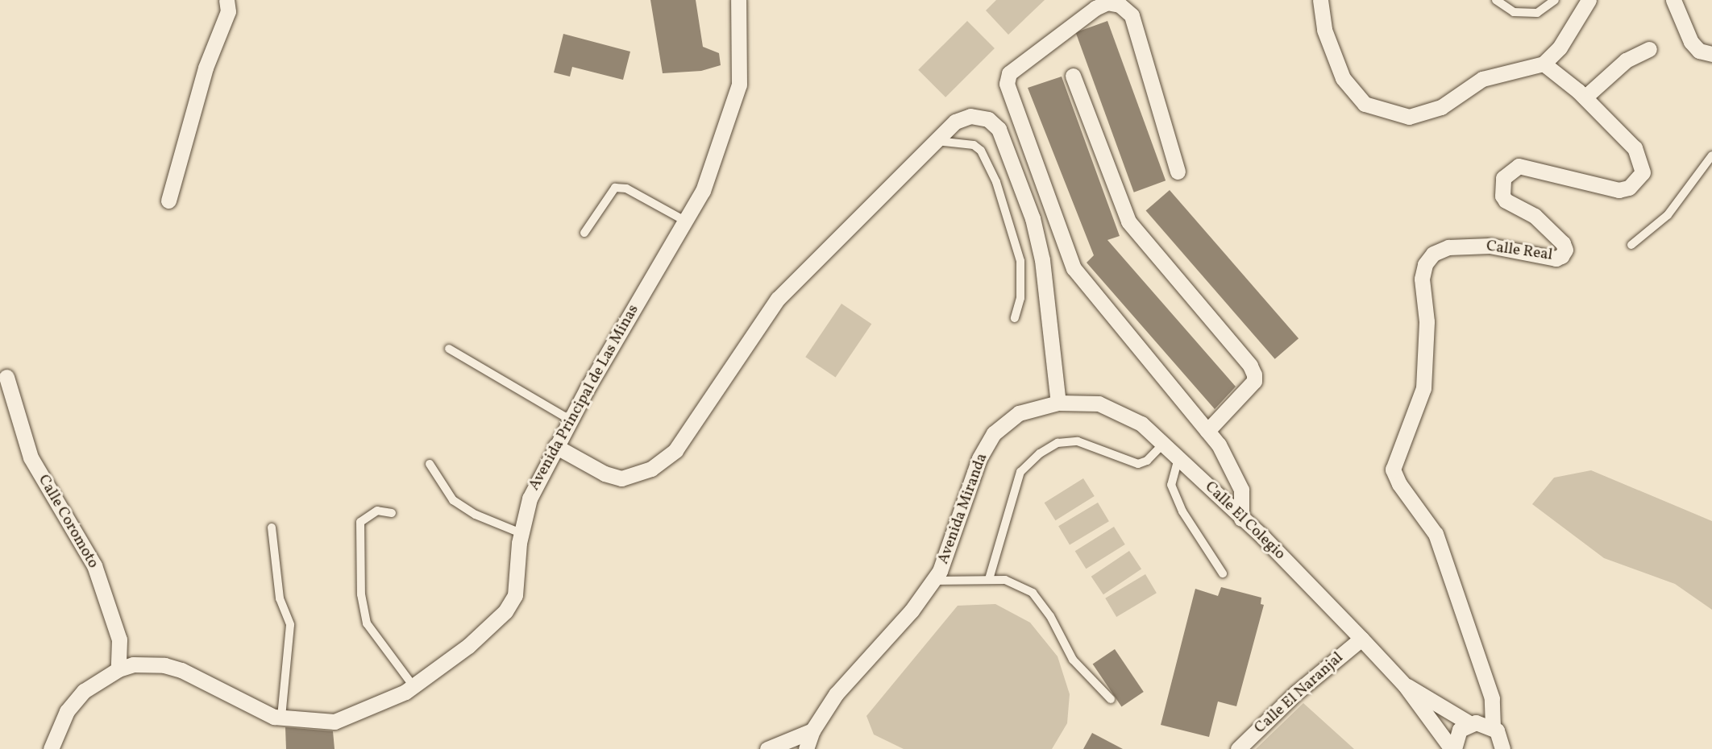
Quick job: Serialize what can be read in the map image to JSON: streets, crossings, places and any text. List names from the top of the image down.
{
  "streets": {
    "street": [
      "Calle Real",
      "Avenida Principal de Las Minas",
      "Avenida Miranda",
      "Calle El Colegio",
      "Calle Coromoto",
      "Calle El Naranjal"
    ]
  },
  "crossings": [
    ["Calle Real", "Calle El Colegio"],
    ["Avenida Principal de Las Minas", "Calle Coromoto"],
    ["Avenida Miranda", "Calle El Colegio"],
    ["Calle El Colegio", "Calle El Naranjal"]
  ]
}
